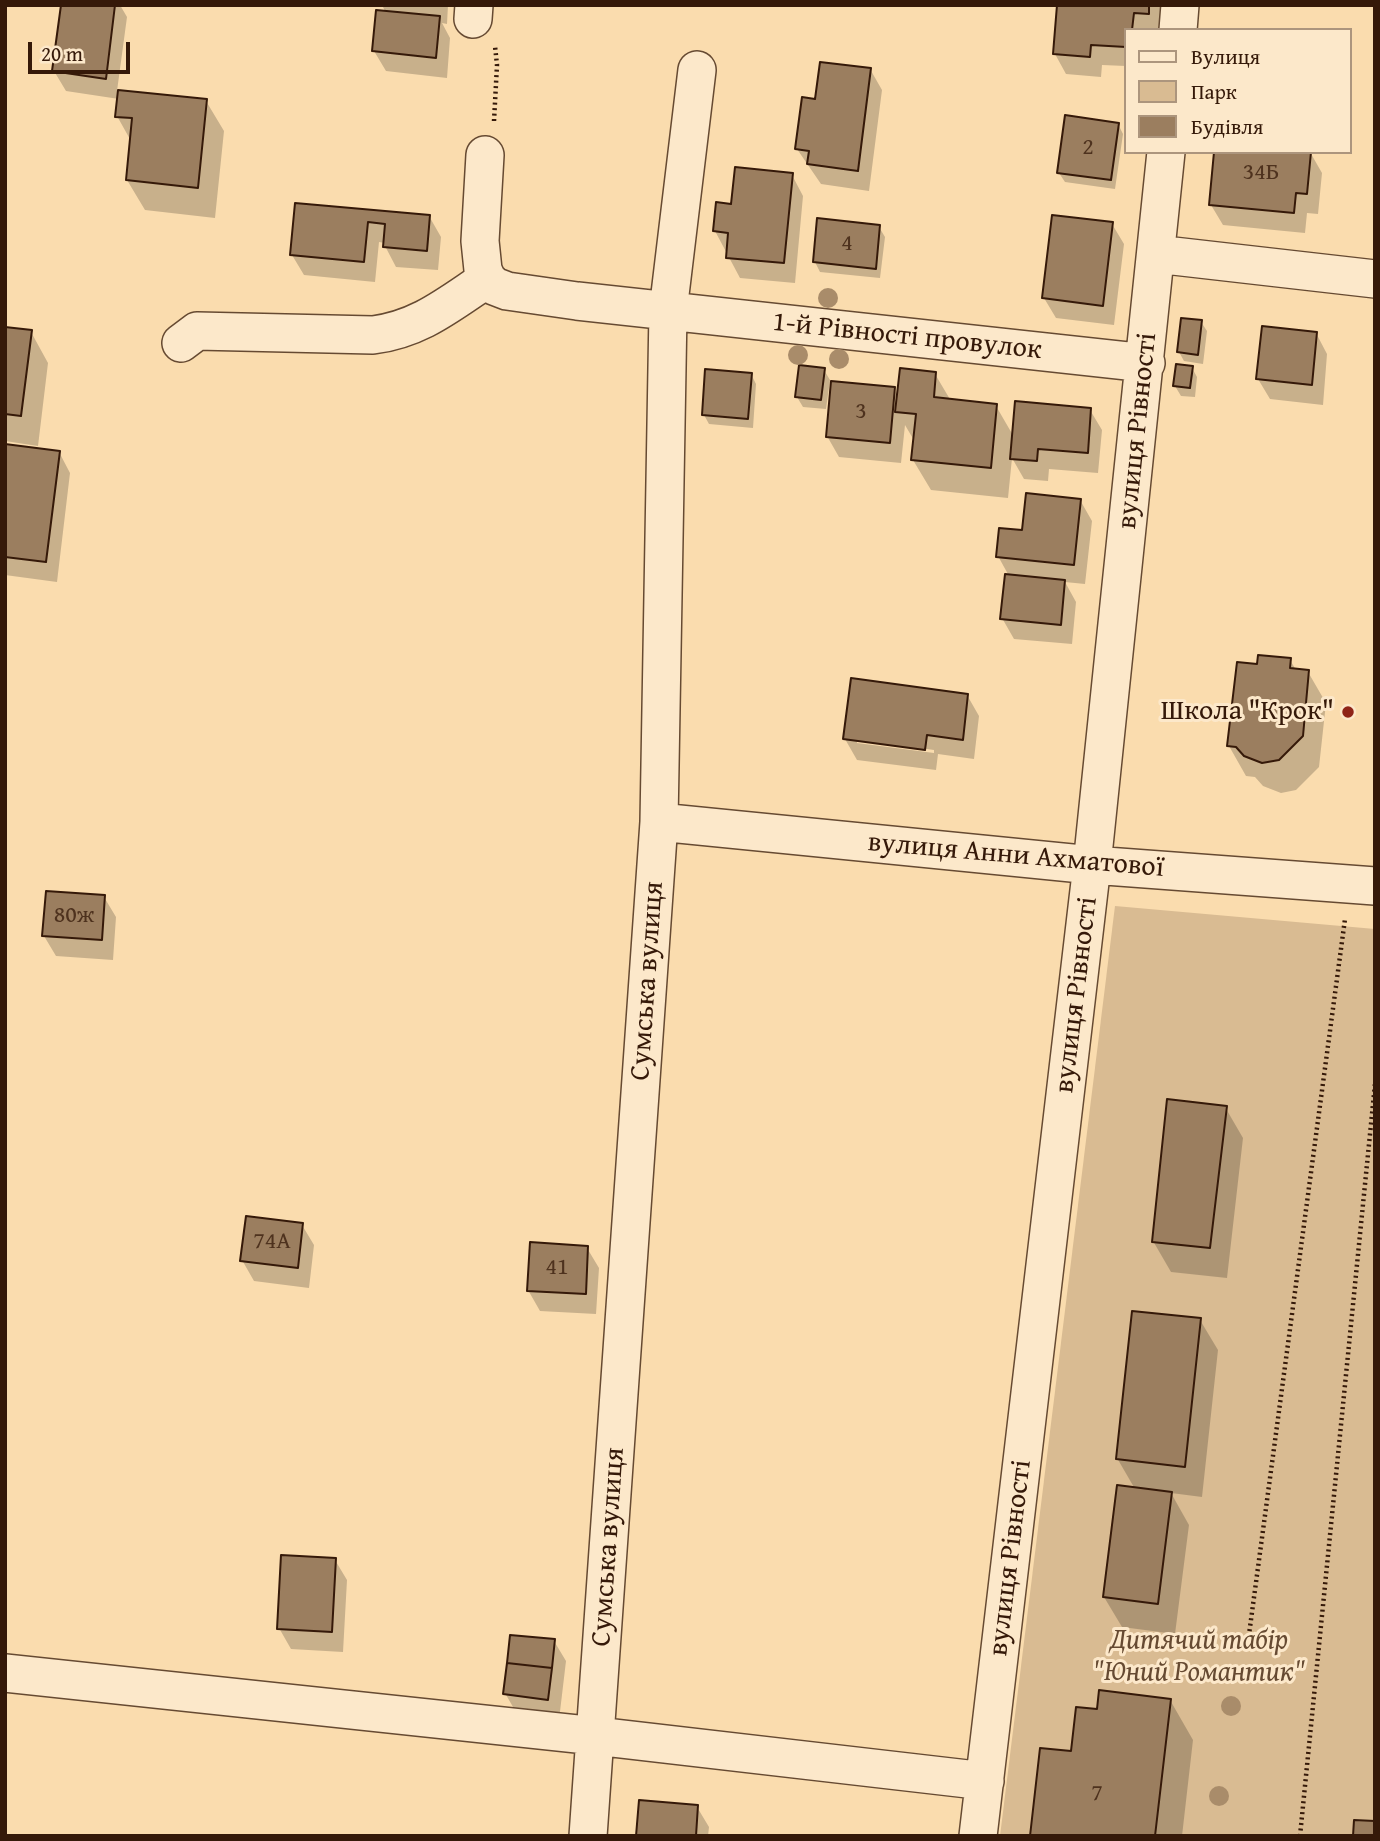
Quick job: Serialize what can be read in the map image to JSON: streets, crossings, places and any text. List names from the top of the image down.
{
  "streets": {
    "street": [
      "1-й Рівності провулок",
      "вулиця Рівності",
      "вулиця Анни Ахматової",
      "Сумська вулиця"
    ]
  },
  "crossings": [
    ["1-й Рівності провулок", "вулиця Рівності"],
    ["1-й Рівності провулок", "Сумська вулиця"],
    ["вулиця Рівності", "вулиця Анни Ахматової"],
    ["вулиця Анни Ахматової", "Сумська вулиця"]
  ],
  "parks": ["Дитячий табір \"Юний Романтик\""],
  "places": ["Школа \"Крок\""],
  "house_numbers": [
    "2",
    "34Б",
    "4",
    "3",
    "80ж",
    "74А",
    "41",
    "7"
  ],
  "legend": ["Вулиця", "Парк", "Будівля"],
  "scale_bar": "20 m"
}
